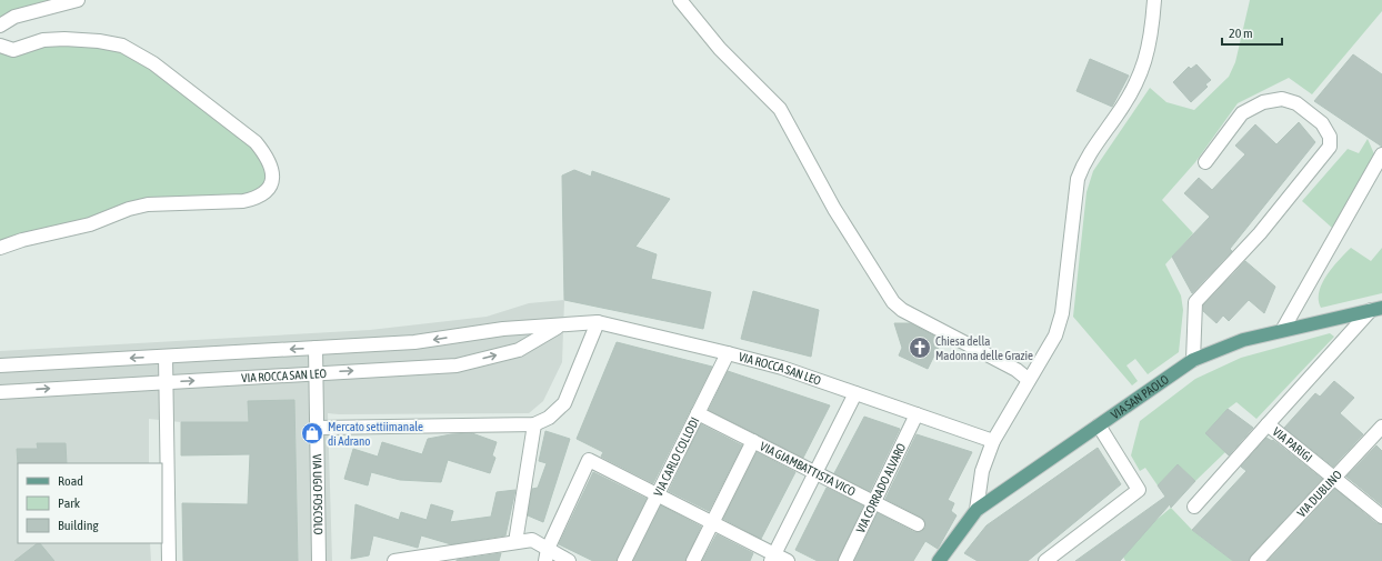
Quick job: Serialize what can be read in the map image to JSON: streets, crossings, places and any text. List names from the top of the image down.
{
  "streets": {
    "main road": ["VIA SAN PAOLO"],
    "street": [
      "VIA ROCCA SAN LEO",
      "VIA PARIGI",
      "VIA CARLO COLLODI",
      "VIA GIAMBATTISTA VICO",
      "VIA CORRADO ALVARO",
      "VIA UGO FOSCOLO",
      "VIA DUBLINO"
    ]
  },
  "crossings": [
    ["VIA ROCCA SAN LEO", "VIA CARLO COLLODI"],
    ["VIA ROCCA SAN LEO", "VIA CORRADO ALVARO"],
    ["VIA ROCCA SAN LEO", "VIA UGO FOSCOLO"],
    ["VIA PARIGI", "VIA DUBLINO"],
    ["VIA CARLO COLLODI", "VIA GIAMBATTISTA VICO"],
    ["VIA GIAMBATTISTA VICO", "VIA CORRADO ALVARO"]
  ],
  "places": {
    "church": ["Chiesa della Madonna delle Grazie"],
    "shop": ["Mercato settiimanale di Adrano"]
  },
  "legend": ["Road", "Park", "Building"],
  "scale_bar": "20 m"
}
